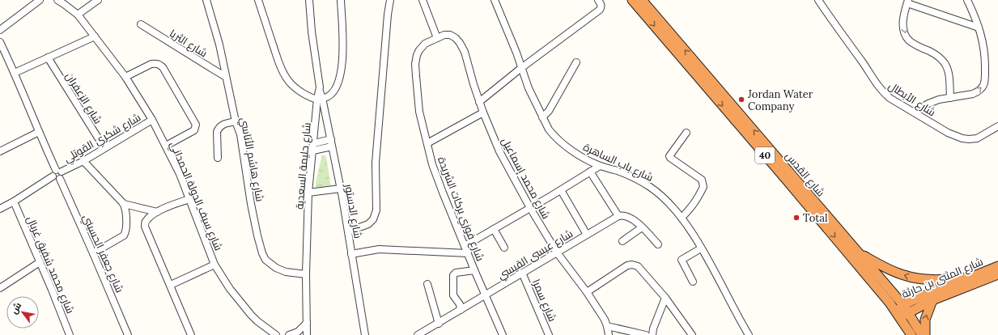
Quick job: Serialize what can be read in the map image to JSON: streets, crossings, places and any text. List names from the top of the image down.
{
  "streets": {
    "highway": ["40", "شارع القدس", "شارع المثنى بن حارثة"],
    "street": [
      "شارع الثريا",
      "شارع الزعفران",
      "شارع الأبطال",
      "شارع شكري القوتلي",
      "شارع هاشم الأتاسي",
      "شارع باب الساهرة",
      "شارع حليمة السعدية",
      "شارع محمد إسماعيل",
      "شارع سيف الدولة الحمداني",
      "شارع فوزي بركات الشريدة",
      "شارع الدستور",
      "شارع جعفر الحسيني",
      "شارع عيسى القيسي",
      "شارع محمد شفيق غربال",
      "شارع سمرا"
    ]
  },
  "crossings": [
    ["شارع الثريا", "شارع هاشم الأتاسي"],
    ["شارع الزعفران", "شارع شكري القوتلي"],
    ["شارع شكري القوتلي", "شارع سيف الدولة الحمداني"],
    ["شارع شكري القوتلي", "شارع جعفر الحسيني"],
    ["شارع هاشم الأتاسي", "شارع حليمة السعدية"],
    ["شارع حليمة السعدية", "شارع الدستور"],
    ["شارع القدس", "شارع المثنى بن حارثة"],
    ["شارع محمد إسماعيل", "شارع فوزي بركات الشريدة"],
    ["شارع محمد إسماعيل", "شارع عيسى القيسي"],
    ["شارع فوزي بركات الشريدة", "شارع عيسى القيسي"],
    ["شارع عيسى القيسي", "شارع سمرا"]
  ],
  "places": ["Jordan Water Company", "Total"],
  "north": "top left"
}
